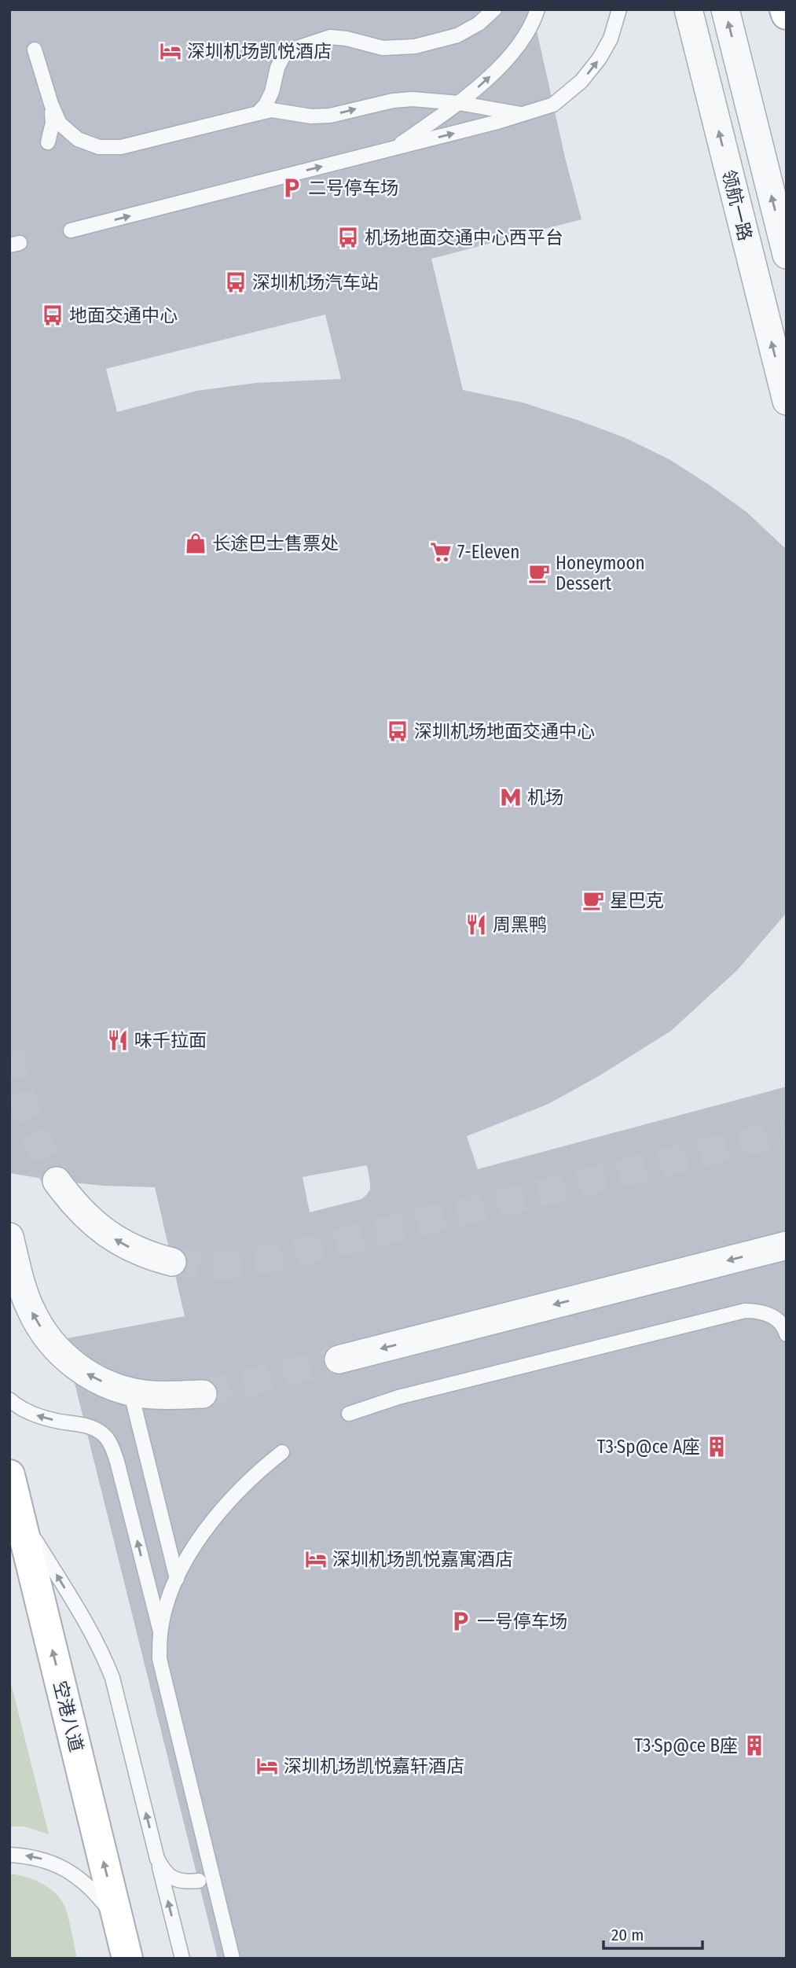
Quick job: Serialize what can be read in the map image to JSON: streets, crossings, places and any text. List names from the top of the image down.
{
  "streets": {
    "street": ["领航一路", "空港八道"]
  },
  "one_way": ["空港八道"],
  "places": {
    "hotel": ["深圳机场凯悦酒店", "深圳机场凯悦嘉寓酒店", "深圳机场凯悦嘉轩酒店"],
    "parking": ["二号停车场", "一号停车场"],
    "bus stop": [
      "机场地面交通中心西平台",
      "深圳机场汽车站",
      "地面交通中心",
      "深圳机场地面交通中心"
    ],
    "shop": ["长途巴士售票处"],
    "supermarket": ["7-Eleven"],
    "cafe": ["Honeymoon Dessert", "星巴克"],
    "metro station": ["机场"],
    "restaurant": ["周黑鸭", "味千拉面"],
    "building": ["T3·Sp@ce A座", "T3·Sp@ce B座"]
  },
  "scale_bar": "20 m"
}
